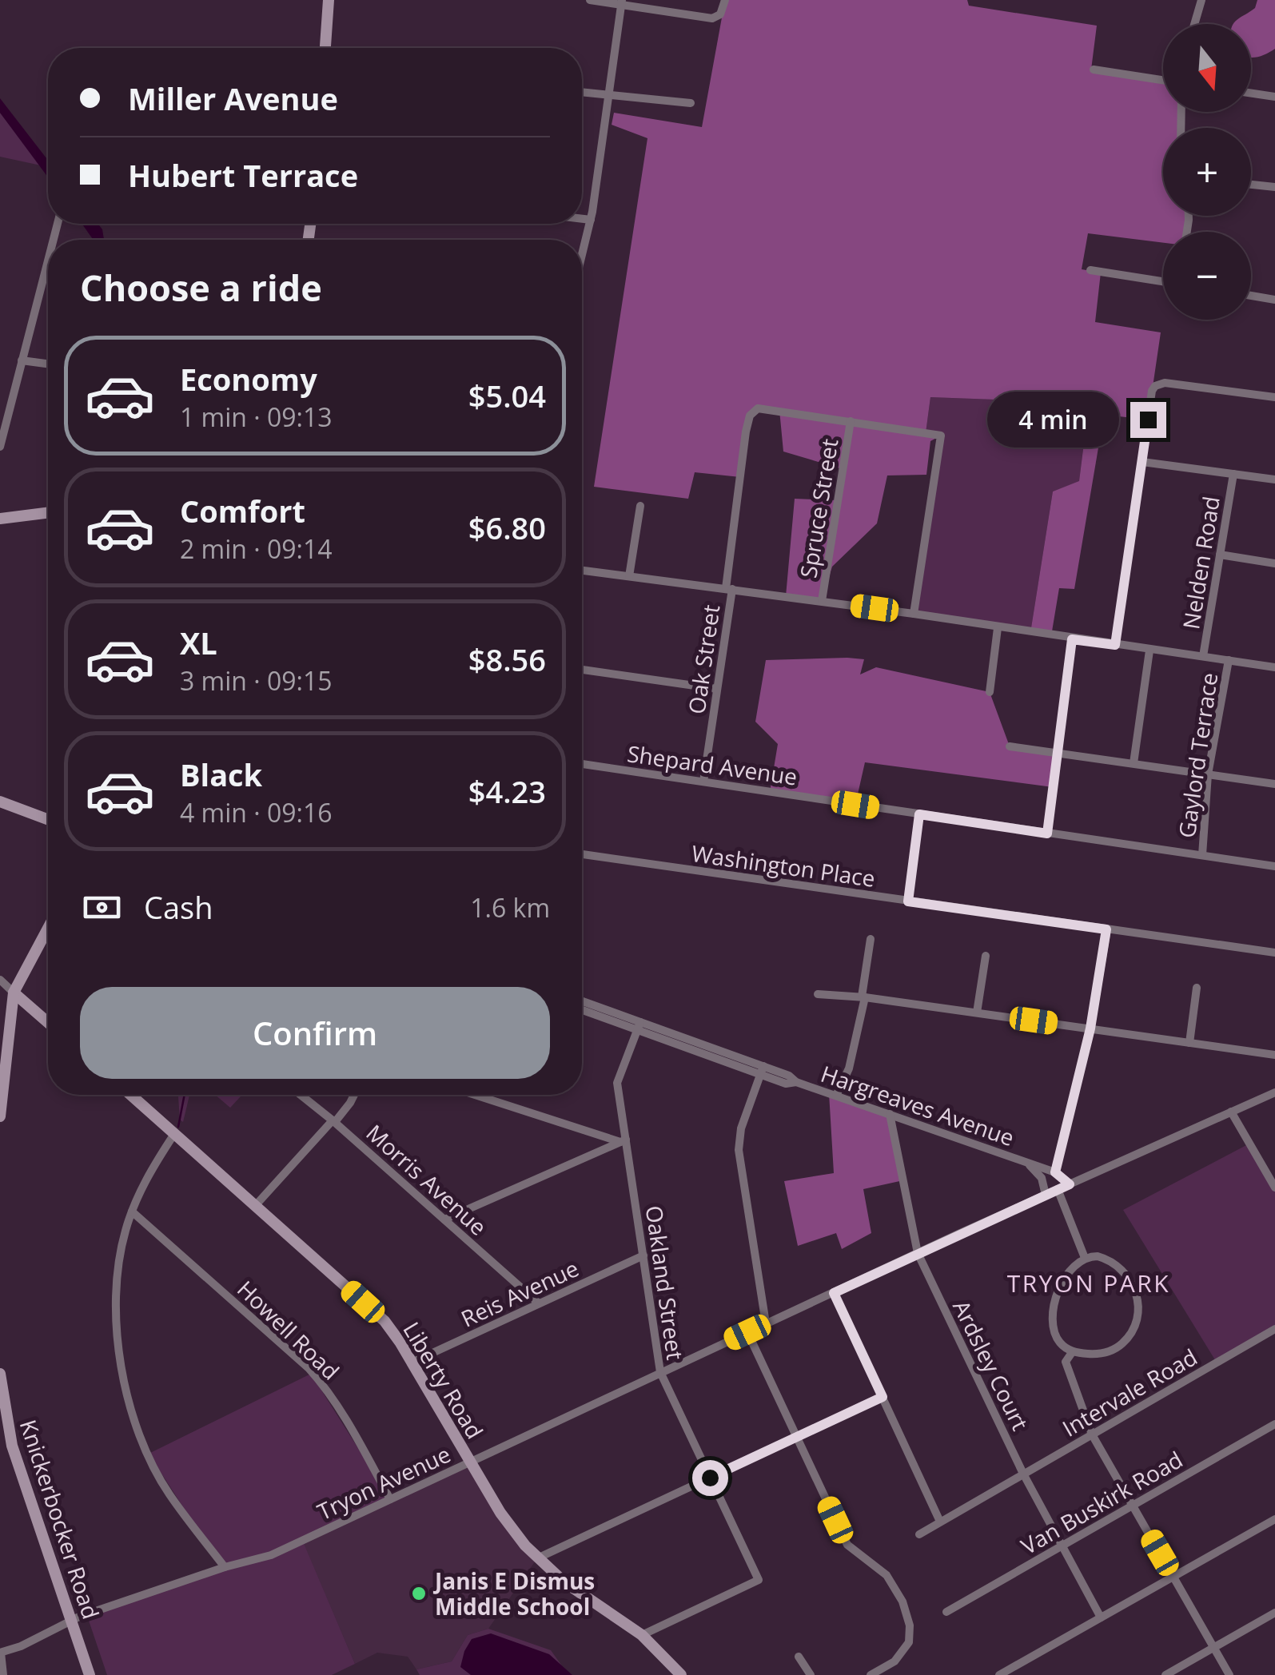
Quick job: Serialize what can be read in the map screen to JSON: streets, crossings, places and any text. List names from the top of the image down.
{
  "streets": {
    "main road": ["Liberty Road", "Knickerbocker Road"],
    "street": [
      "Spruce Street",
      "Nelden Road",
      "Oak Street",
      "Gaylord Terrace",
      "Shepard Avenue",
      "Washington Place",
      "Hargreaves Avenue",
      "Morris Avenue",
      "Oakland Street",
      "Reis Avenue",
      "Howell Road",
      "Ardsley Court",
      "Intervale Road",
      "Tryon Avenue",
      "Van Buskirk Road"
    ]
  },
  "crossings": [
    ["Spruce Street", "Oak Street"],
    ["Oak Street", "Shepard Avenue"],
    ["Gaylord Terrace", "Shepard Avenue"],
    ["Hargreaves Avenue", "Oakland Street"],
    ["Hargreaves Avenue", "Ardsley Court"],
    ["Hargreaves Avenue", "Tryon Avenue"],
    ["Morris Avenue", "Reis Avenue"],
    ["Oakland Street", "Reis Avenue"],
    ["Oakland Street", "Liberty Road"],
    ["Oakland Street", "Tryon Avenue"],
    ["Reis Avenue", "Liberty Road"],
    ["Howell Road", "Tryon Avenue"],
    ["Ardsley Court", "Intervale Road"],
    ["Ardsley Court", "Tryon Avenue"],
    ["Ardsley Court", "Van Buskirk Road"],
    ["Liberty Road", "Tryon Avenue"],
    ["Tryon Avenue", "Knickerbocker Road"]
  ],
  "districts": ["TRYON PARK"],
  "places": ["Janis E Dismus Middle School"],
  "north": "bottom",
  "page": {
    "map_buttons": ["+", "−"],
    "banner": ["Miller Avenue", "Hubert Terrace"],
    "heading": "Choose a ride",
    "list": [
      {
        "name": "Economy",
        "note": "1 min · 09:13",
        "value": "$5.04"
      },
      {
        "name": "Comfort",
        "note": "2 min · 09:14",
        "value": "$6.80"
      },
      {
        "name": "XL",
        "note": "3 min · 09:15",
        "value": "$8.56"
      },
      {
        "name": "Black",
        "note": "4 min · 09:16",
        "value": "$4.23"
      }
    ],
    "bubble": "4 min",
    "pay": ["Cash", "1.6 km"],
    "buttons": "Confirm"
  }
}
